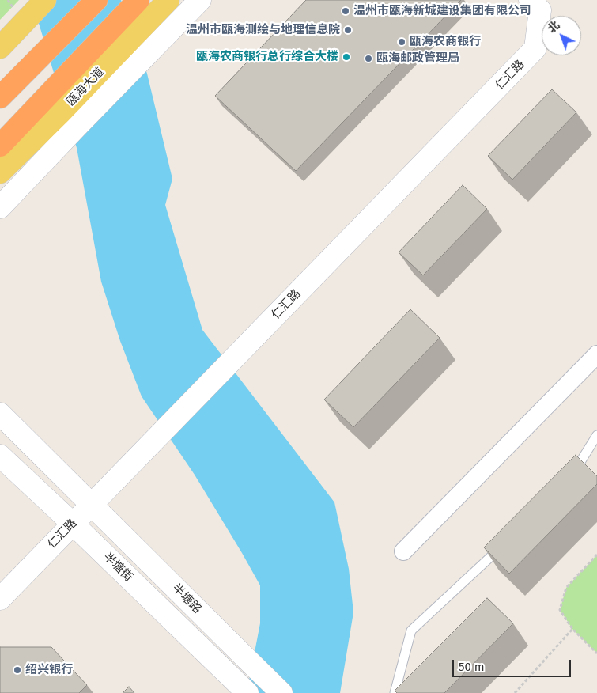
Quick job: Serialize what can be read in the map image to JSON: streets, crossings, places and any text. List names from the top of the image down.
{
  "streets": {
    "highway": ["瓯海大道"],
    "street": ["仁汇路", "半塘街", "半塘路"]
  },
  "crossings": [
    ["仁汇路", "半塘街"],
    ["仁汇路", "半塘路"]
  ],
  "places": [
    "温州市瓯海新城建设集团有限公司",
    "温州市瓯海测绘与地理信息院",
    "瓯海农商银行",
    "瓯海农商银行总行综合大楼",
    "瓯海邮政管理局",
    "绍兴银行"
  ],
  "scale_bar": "50 m",
  "north": "top left"
}
